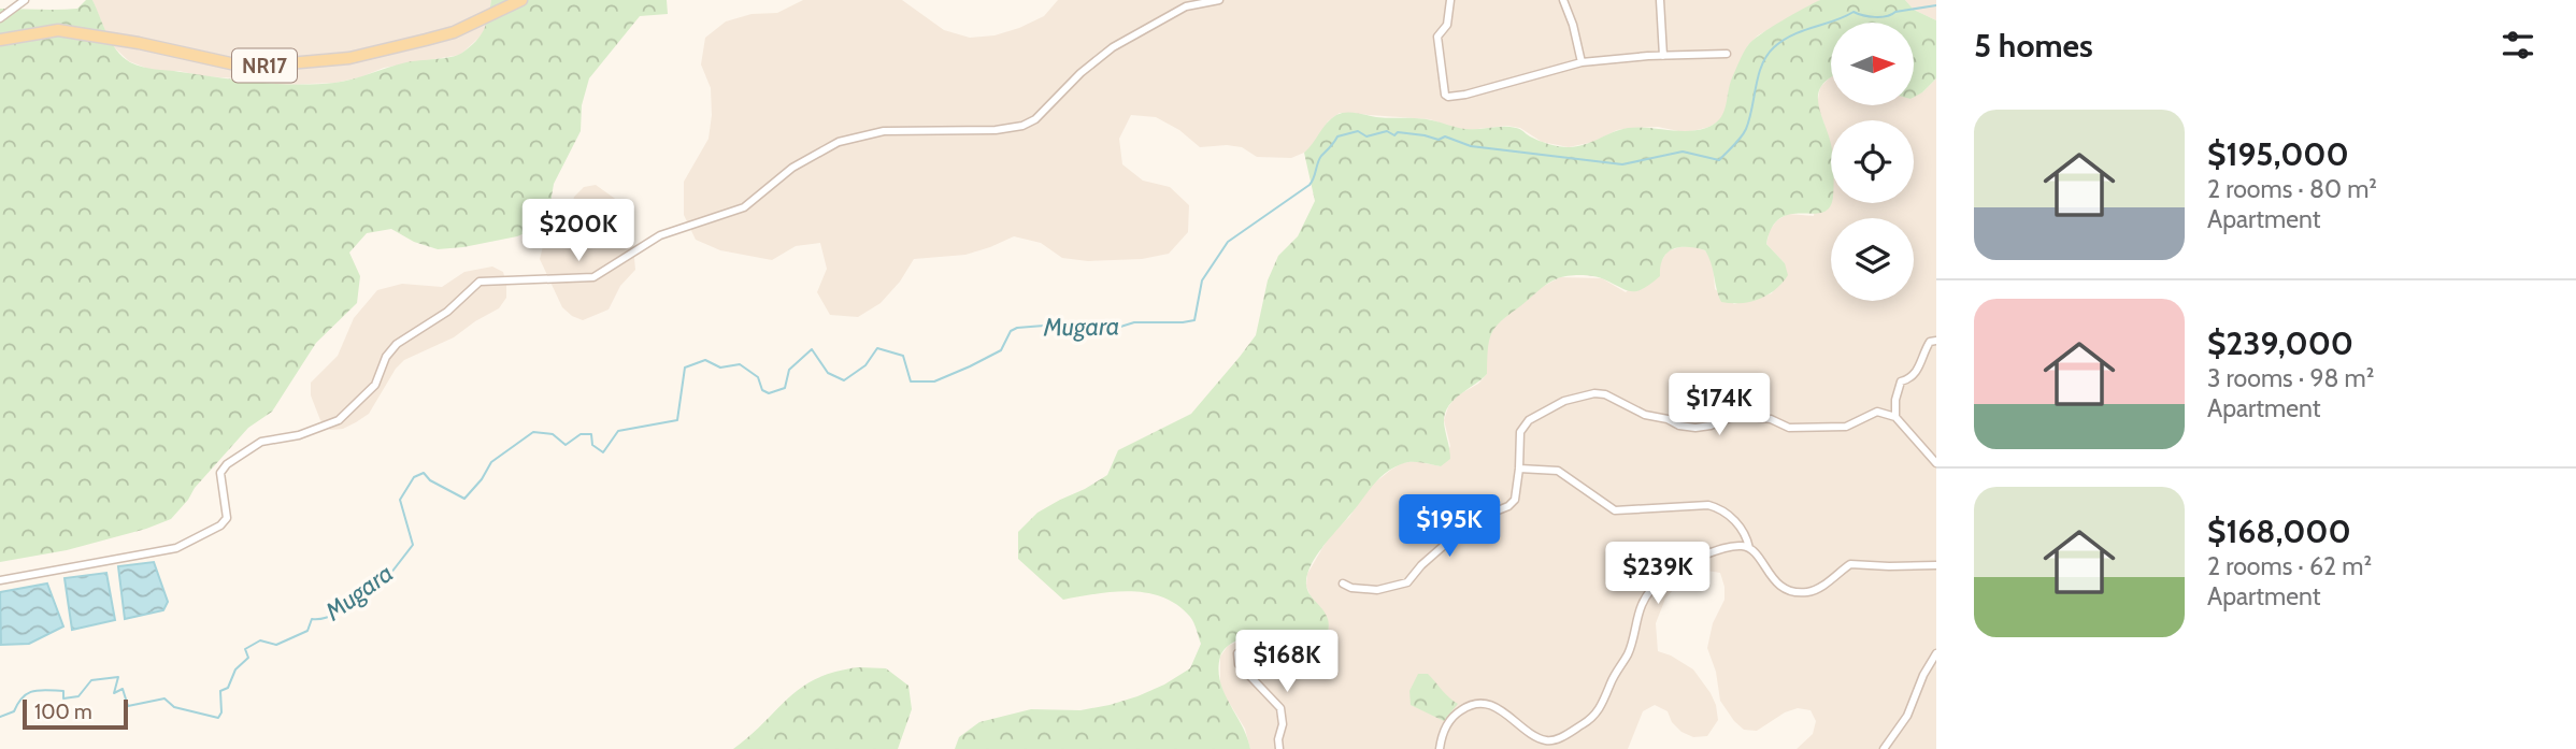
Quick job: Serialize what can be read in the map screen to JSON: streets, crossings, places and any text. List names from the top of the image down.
{
  "streets": {
    "main road": ["NR17"]
  },
  "water": ["Mugara"],
  "scale_bar": "100 m",
  "north": "right",
  "page": {
    "heading": "5 homes",
    "list": [
      {
        "name": "$195,000",
        "note": "2 rooms · 80 m² · Apartment"
      },
      {
        "name": "$239,000",
        "note": "3 rooms · 98 m² · Apartment"
      },
      {
        "name": "$168,000",
        "note": "2 rooms · 62 m² · Apartment"
      }
    ],
    "price": [
      "$200K",
      "$174K",
      "$195K",
      "$239K",
      "$168K"
    ],
    "scale": "100 m"
  }
}
